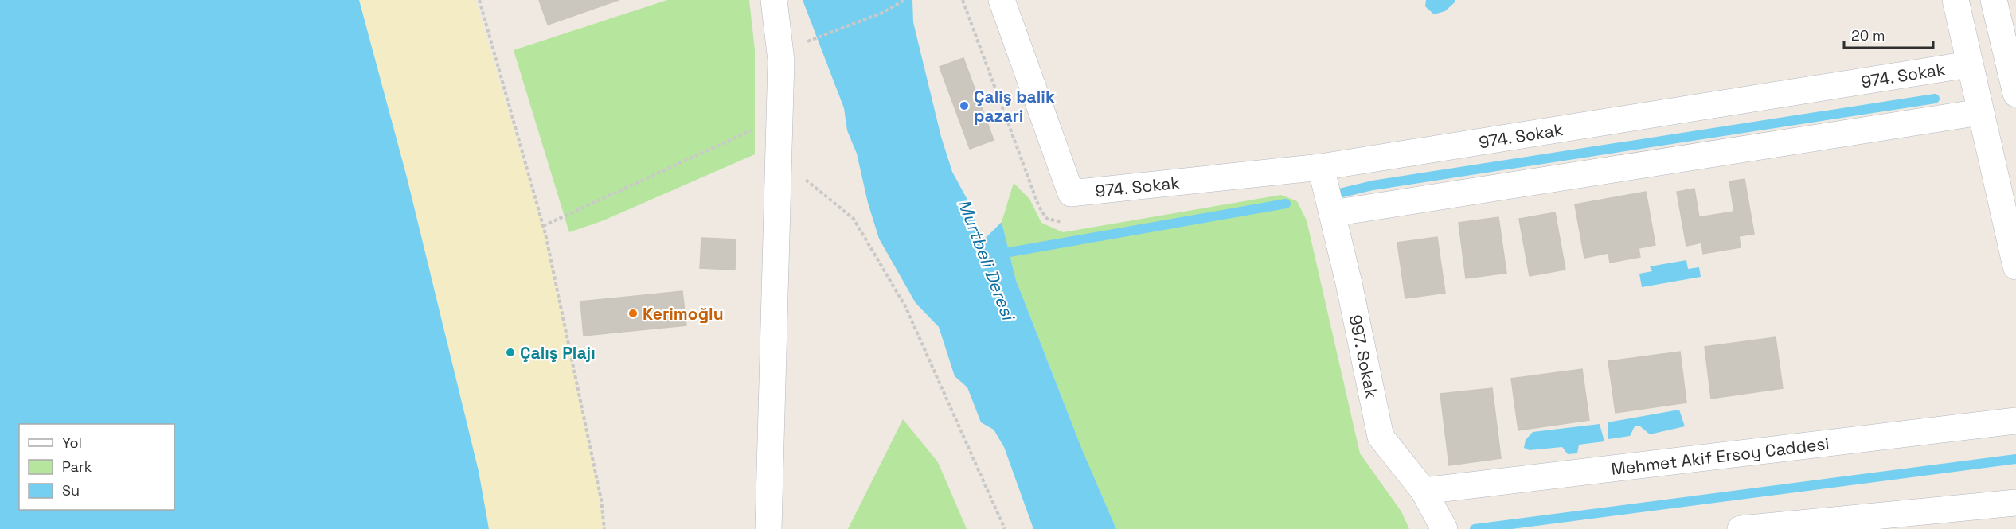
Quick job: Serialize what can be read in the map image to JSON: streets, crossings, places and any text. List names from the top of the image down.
{
  "streets": {
    "street": ["974. Sokak", "997. Sokak", "Mehmet Akif Ersoy Caddesi"]
  },
  "crossings": [
    ["974. Sokak", "997. Sokak"],
    ["997. Sokak", "Mehmet Akif Ersoy Caddesi"]
  ],
  "water": ["Murtbeli Deresi"],
  "places": ["Çaliş balik pazari", "Kerimoğlu", "Çalış Plajı"],
  "legend": ["Yol", "Park", "Su"],
  "scale_bar": "20 m"
}
